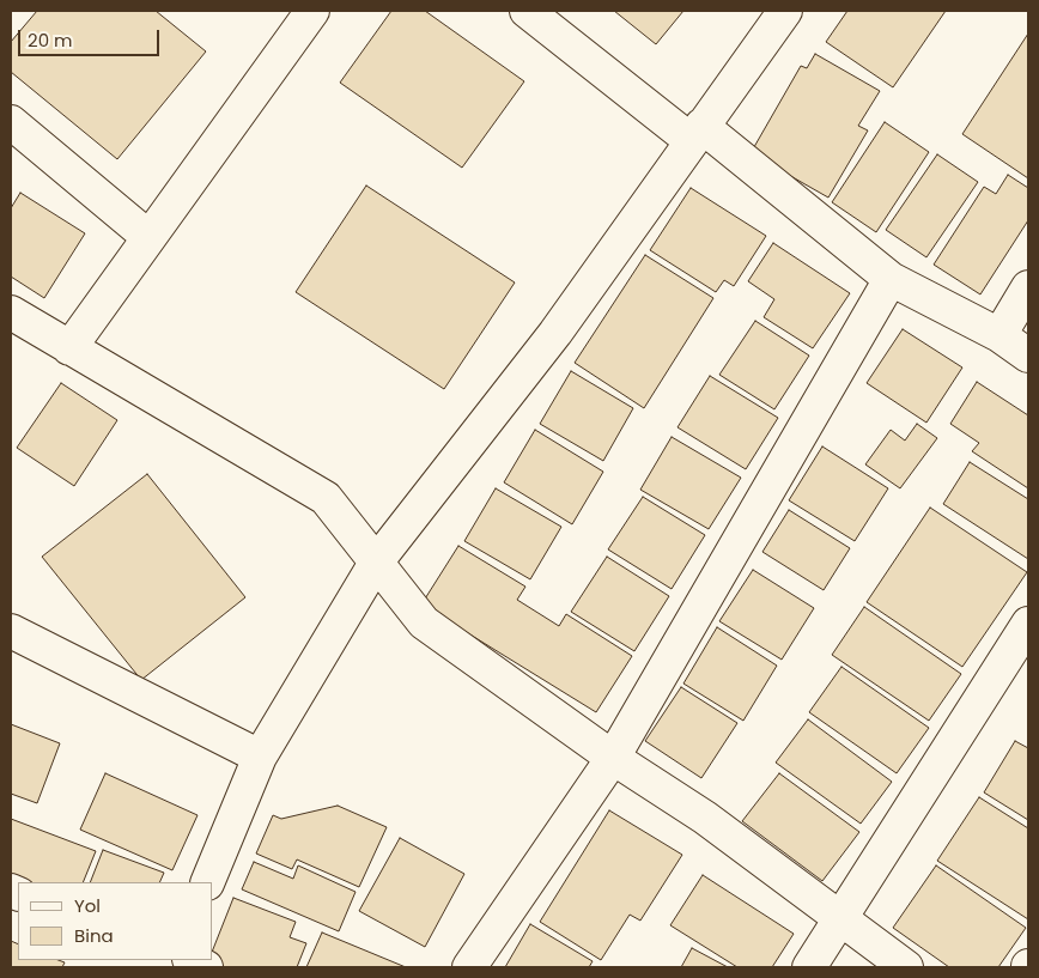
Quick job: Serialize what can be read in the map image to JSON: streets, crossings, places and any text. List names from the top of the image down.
{
  "legend": ["Yol", "Bina"],
  "scale_bar": "20 m"
}
